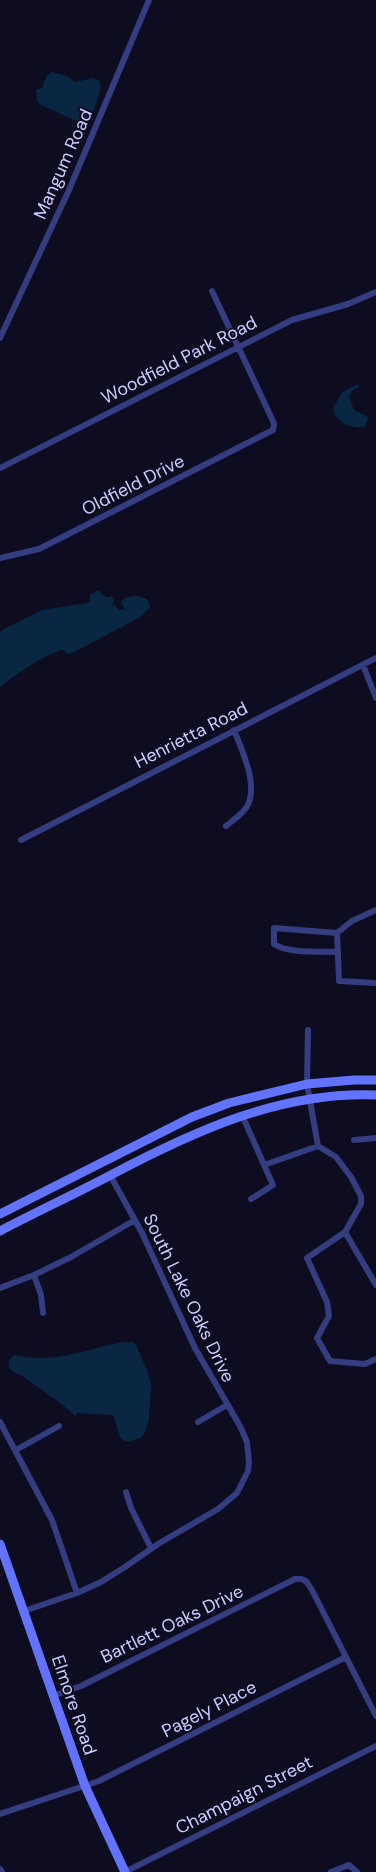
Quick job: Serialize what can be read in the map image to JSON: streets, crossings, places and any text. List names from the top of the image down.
{
  "streets": {
    "main road": ["Elmore Road"],
    "street": [
      "Mangum Road",
      "Woodfield Park Road",
      "Oldfield Drive",
      "Henrietta Road",
      "South Lake Oaks Drive",
      "Bartlett Oaks Drive",
      "Pagely Place",
      "Champaign Street"
    ]
  },
  "crossings": [
    ["Woodfield Park Road", "Oldfield Drive"],
    ["Bartlett Oaks Drive", "Elmore Road"],
    ["Bartlett Oaks Drive", "Pagely Place"],
    ["Elmore Road", "Pagely Place"],
    ["Elmore Road", "Champaign Street"]
  ]
}
